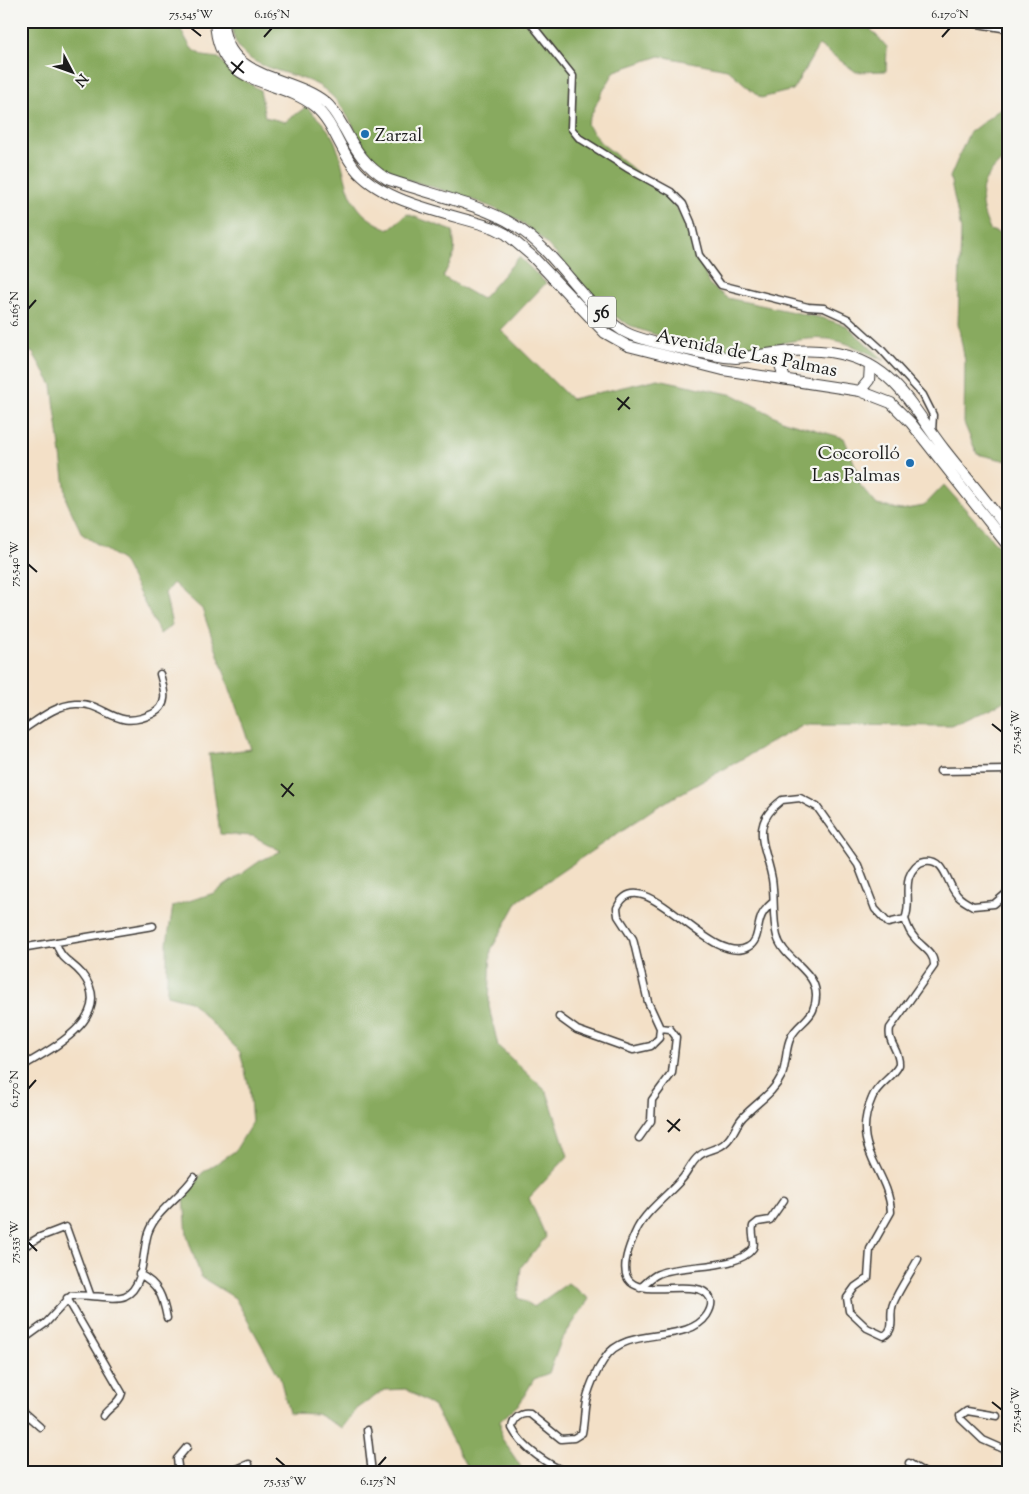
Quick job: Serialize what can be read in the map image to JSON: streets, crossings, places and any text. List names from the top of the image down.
{
  "streets": {
    "main road": ["56", "Avenida de Las Palmas"]
  },
  "places": ["Zarzal", "Cocorolló Las Palmas"],
  "north": "bottom right",
  "coordinates": [
    "75.545°W",
    "6.165°N",
    "6.170°N",
    "75.540°W",
    "75.535°W",
    "6.175°N"
  ]
}
